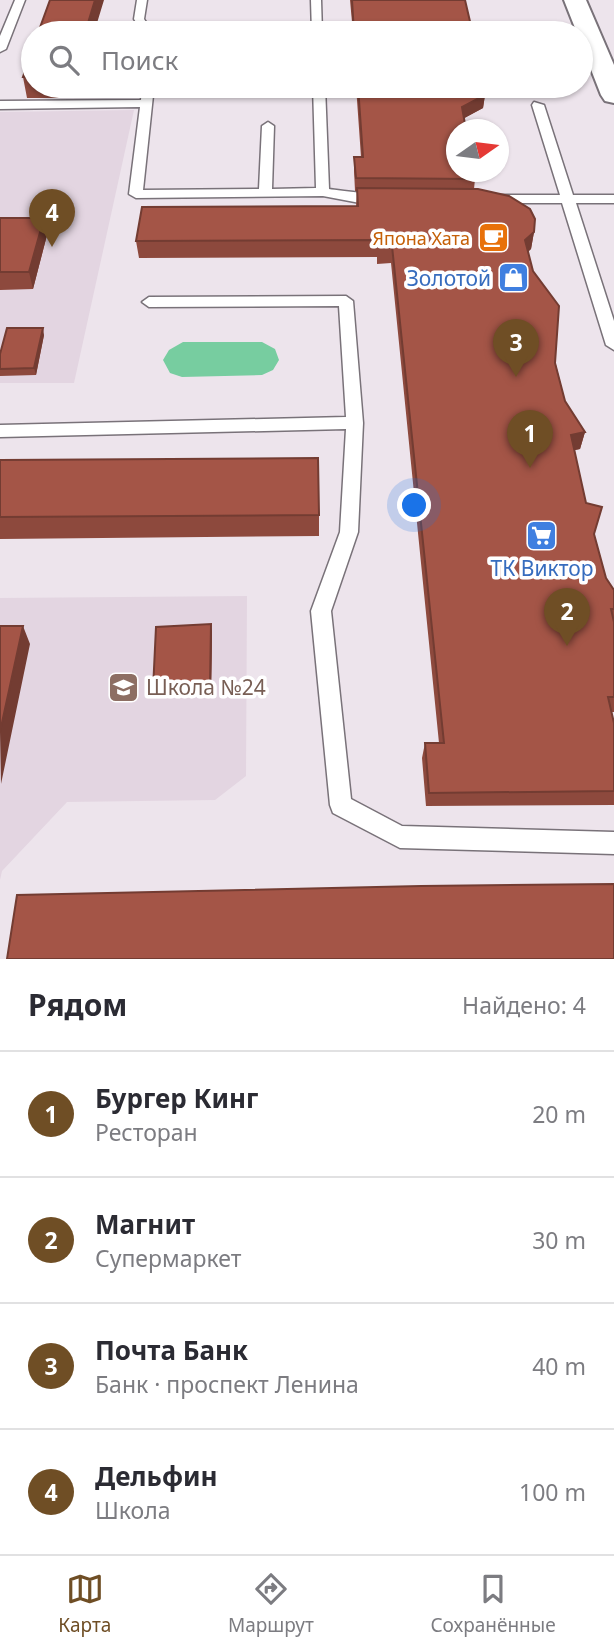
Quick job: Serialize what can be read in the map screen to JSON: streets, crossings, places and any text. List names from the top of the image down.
{
  "places": {
    "cafe": ["Япона Хата"],
    "shop": ["Золотой"],
    "supermarket": ["ТК Виктор"],
    "school or university": ["Школа №24"]
  },
  "north": "right",
  "page": {
    "search": "Поиск",
    "pins": [
      "4",
      "3",
      "1",
      "2"
    ],
    "heading": ["Рядом", "Найдено: 4"],
    "list": [
      {
        "mark": "1",
        "name": "Бургер Кинг",
        "note": "Ресторан",
        "value": "20 m"
      },
      {
        "mark": "2",
        "name": "Магнит",
        "note": "Супермаркет",
        "value": "30 m"
      },
      {
        "mark": "3",
        "name": "Почта Банк",
        "note": "Банк · проспект Ленина",
        "value": "40 m"
      },
      {
        "mark": "4",
        "name": "Дельфин",
        "note": "Школа",
        "value": "100 m"
      }
    ],
    "nav": ["Карта", "Маршрут", "Сохранённые"]
  }
}
